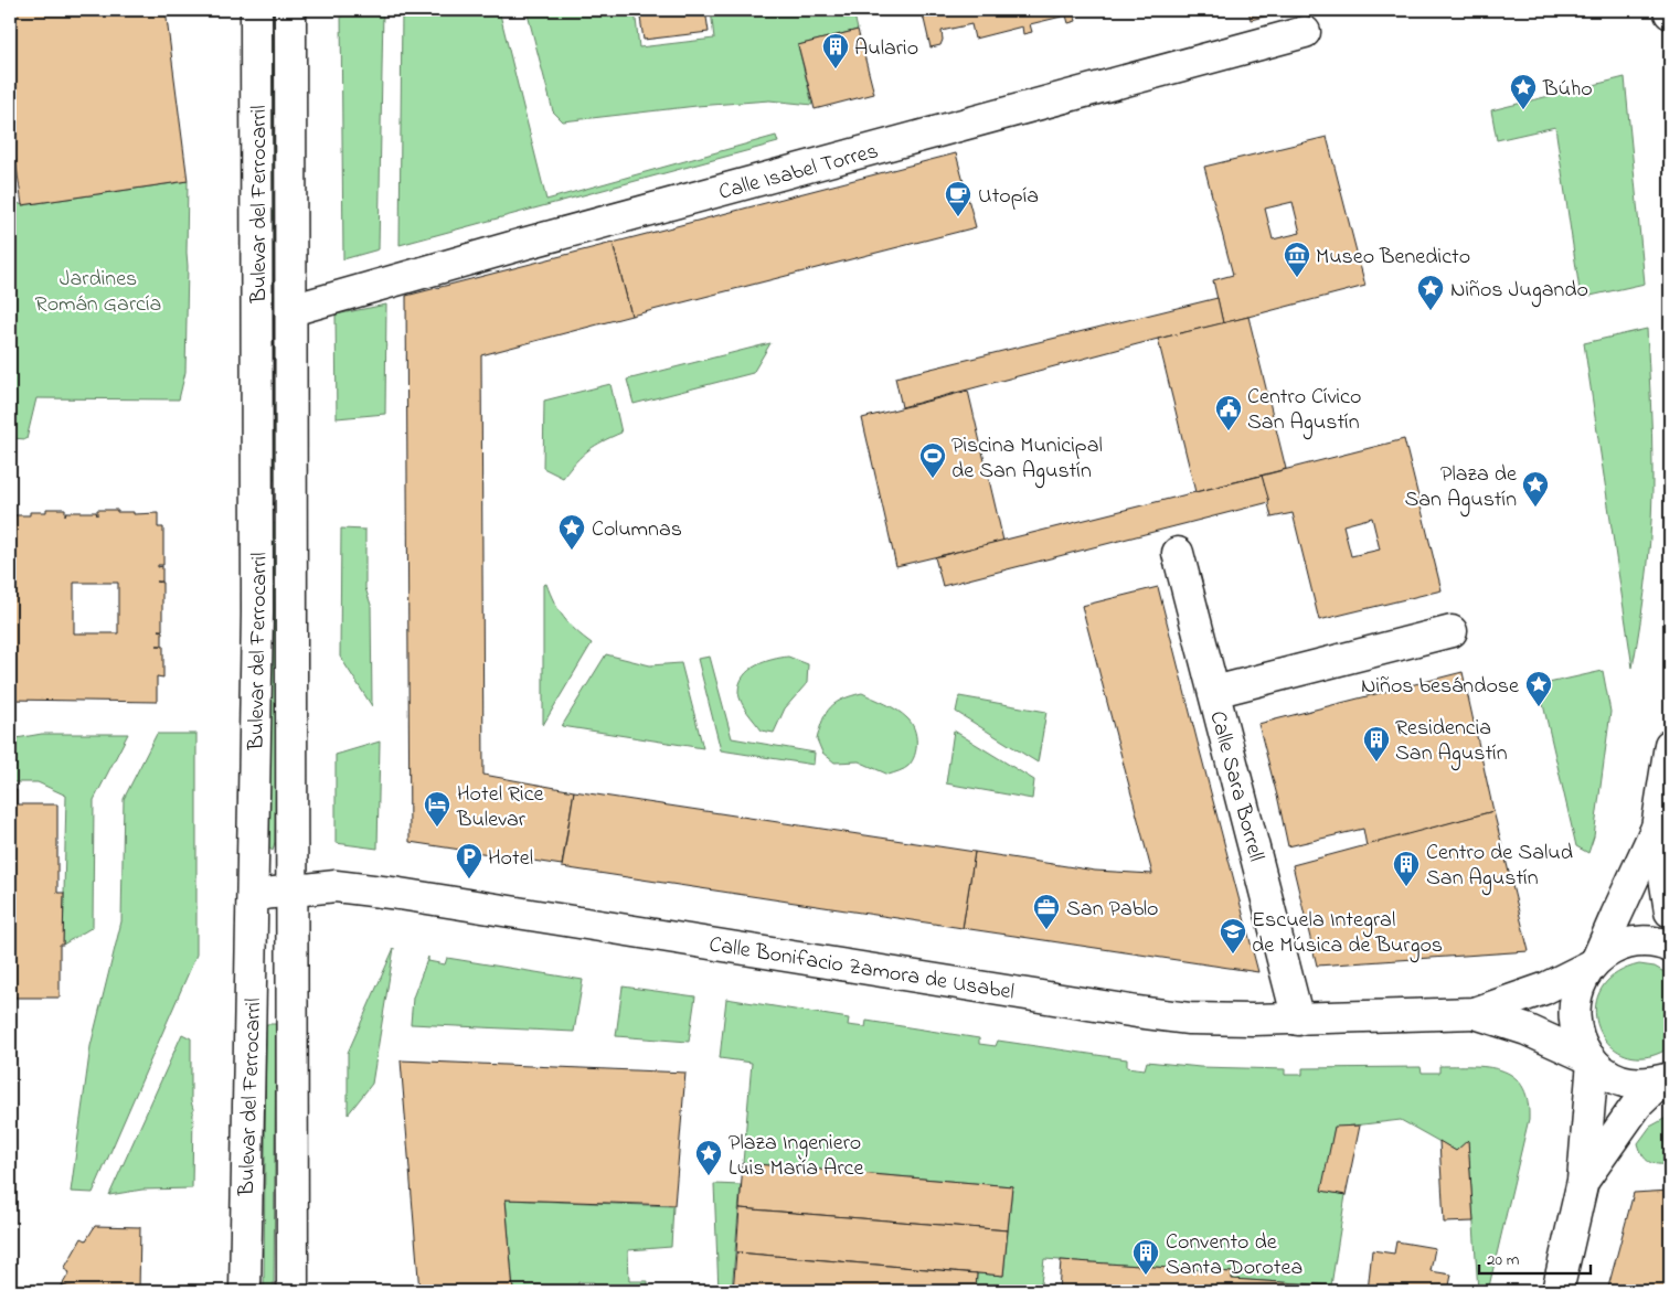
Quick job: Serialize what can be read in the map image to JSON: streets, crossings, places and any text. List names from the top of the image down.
{
  "streets": {
    "street": [
      "Calle Isabel Torres",
      "Bulevar del Ferrocarril",
      "Calle Sara Borrell",
      "Calle Bonifacio Zamora de Usabel"
    ]
  },
  "crossings": [
    ["Calle Isabel Torres", "Bulevar del Ferrocarril"],
    ["Bulevar del Ferrocarril", "Calle Bonifacio Zamora de Usabel"],
    ["Calle Sara Borrell", "Calle Bonifacio Zamora de Usabel"]
  ],
  "parks": ["Jardines Román García"],
  "places": {
    "building": [
      "Aulario",
      "Residencia San Agustín",
      "Centro de Salud San Agustín",
      "Convento de Santa Dorotea"
    ],
    "place": [
      "Búho",
      "Niños Jugando",
      "Plaza de San Agustín",
      "Columnas",
      "Niños besándose",
      "Plaza Ingeniero Luis María Arce"
    ],
    "cafe": ["Utopía"],
    "museum": ["Museo Benedicto"],
    "public building": ["Centro Cívico San Agustín"],
    "sports": ["Piscina Municipal de San Agustín"],
    "hotel": ["Hotel Rice Bulevar"],
    "parking": ["Hotel"],
    "office": ["San Pablo"],
    "school or university": ["Escuela Integral de Música de Burgos"]
  },
  "scale_bar": "20 m"
}
